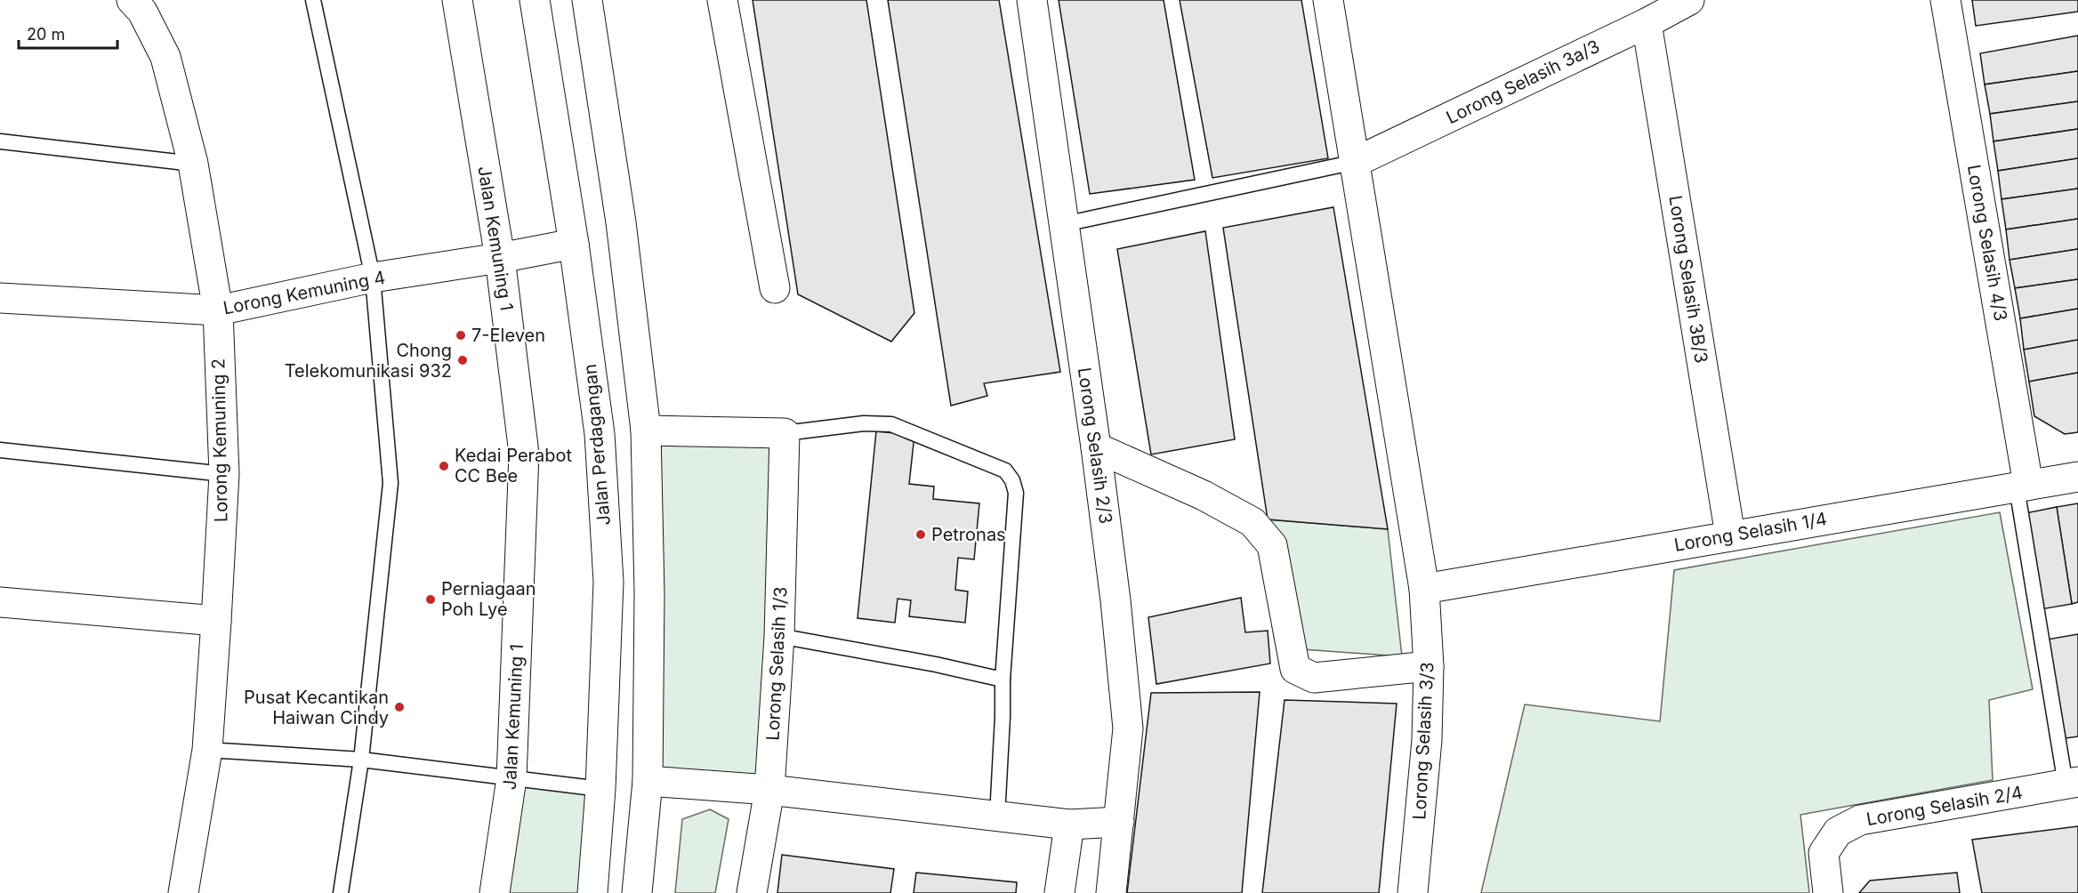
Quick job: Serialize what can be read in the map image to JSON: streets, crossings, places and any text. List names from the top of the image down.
{
  "streets": {
    "street": [
      "Lorong Selasih 3a/3",
      "Jalan Kemuning 1",
      "Lorong Selasih 4/3",
      "Lorong Selasih 3B/3",
      "Lorong Kemuning 4",
      "Lorong Kemuning 2",
      "Jalan Perdagangan",
      "Lorong Selasih 2/3",
      "Lorong Selasih 1/4",
      "Lorong Selasih 1/3",
      "Lorong Selasih 3/3",
      "Lorong Selasih 2/4"
    ]
  },
  "crossings": [
    ["Lorong Selasih 3a/3", "Lorong Selasih 3B/3"],
    ["Jalan Kemuning 1", "Lorong Kemuning 4"],
    ["Lorong Selasih 4/3", "Lorong Selasih 1/4"],
    ["Lorong Selasih 3B/3", "Lorong Selasih 1/4"],
    ["Lorong Kemuning 4", "Lorong Kemuning 2"],
    ["Lorong Kemuning 4", "Jalan Perdagangan"],
    ["Lorong Selasih 1/4", "Lorong Selasih 3/3"]
  ],
  "places": [
    "7-Eleven",
    "Chong Telekomunikasi 932",
    "Kedai Perabot CC Bee",
    "Petronas",
    "Perniagaan Poh Lye",
    "Pusat Kecantikan Haiwan Cindy"
  ],
  "scale_bar": "20 m"
}
